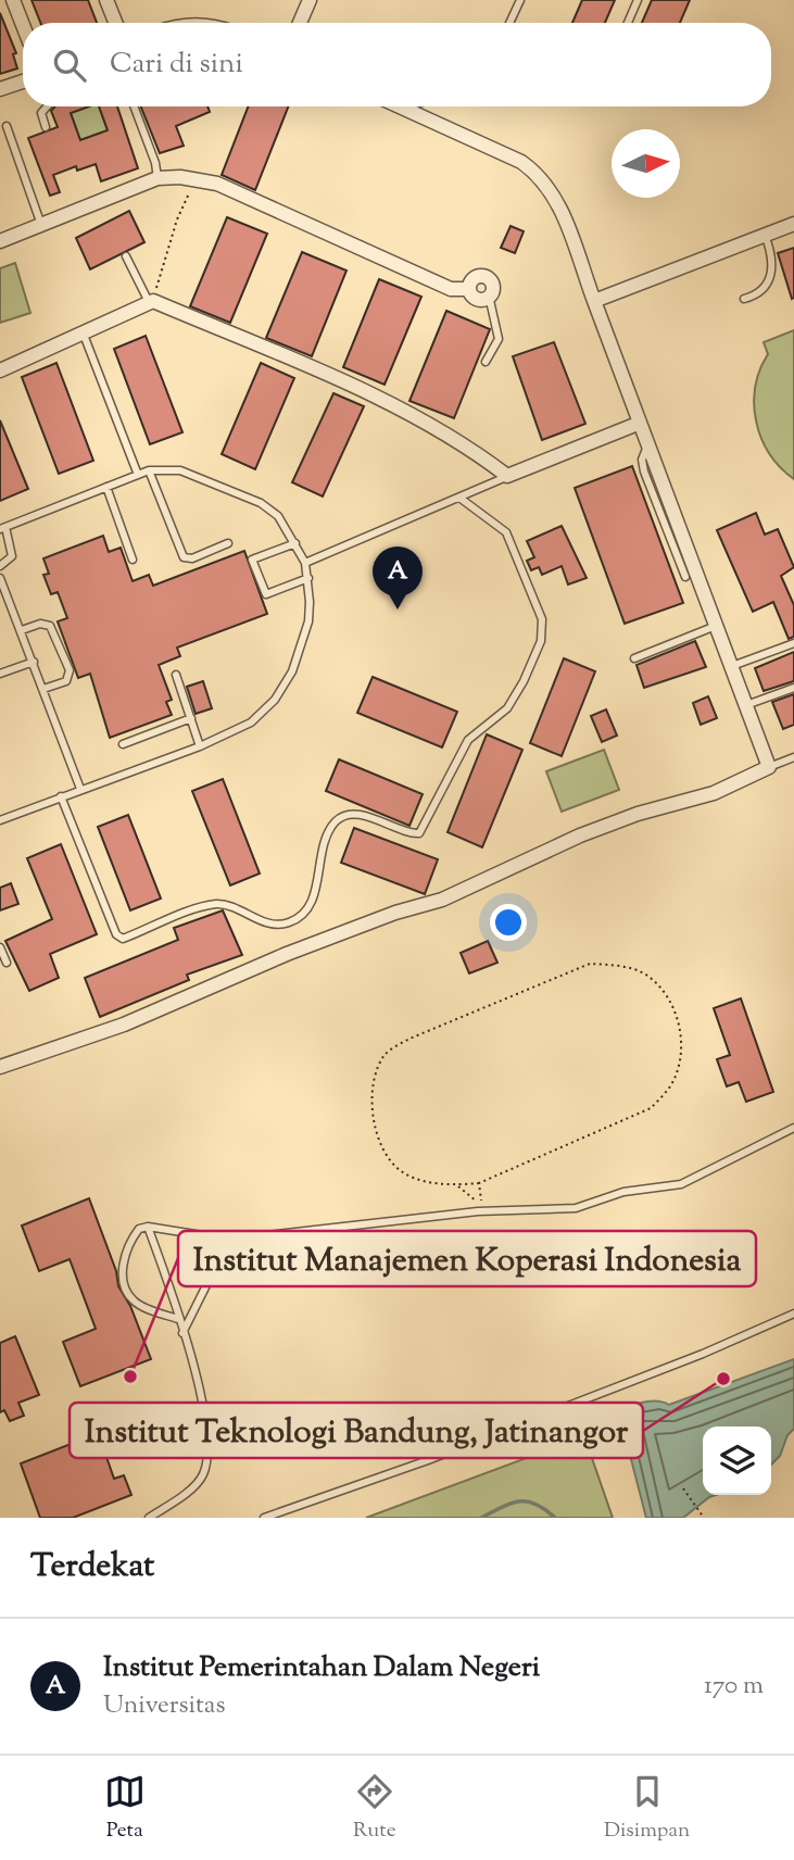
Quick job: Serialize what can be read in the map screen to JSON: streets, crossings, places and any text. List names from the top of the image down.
{
  "places": ["Institut Manajemen Koperasi Indonesia", "Institut Teknologi Bandung, Jatinangor"],
  "north": "right",
  "page": {
    "search": "Cari di sini",
    "pins": "A",
    "heading": "Terdekat",
    "list": [
      {
        "mark": "A",
        "name": "Institut Pemerintahan Dalam Negeri",
        "note": "Universitas",
        "value": "170 m"
      }
    ],
    "nav": ["Peta", "Rute", "Disimpan"]
  }
}
